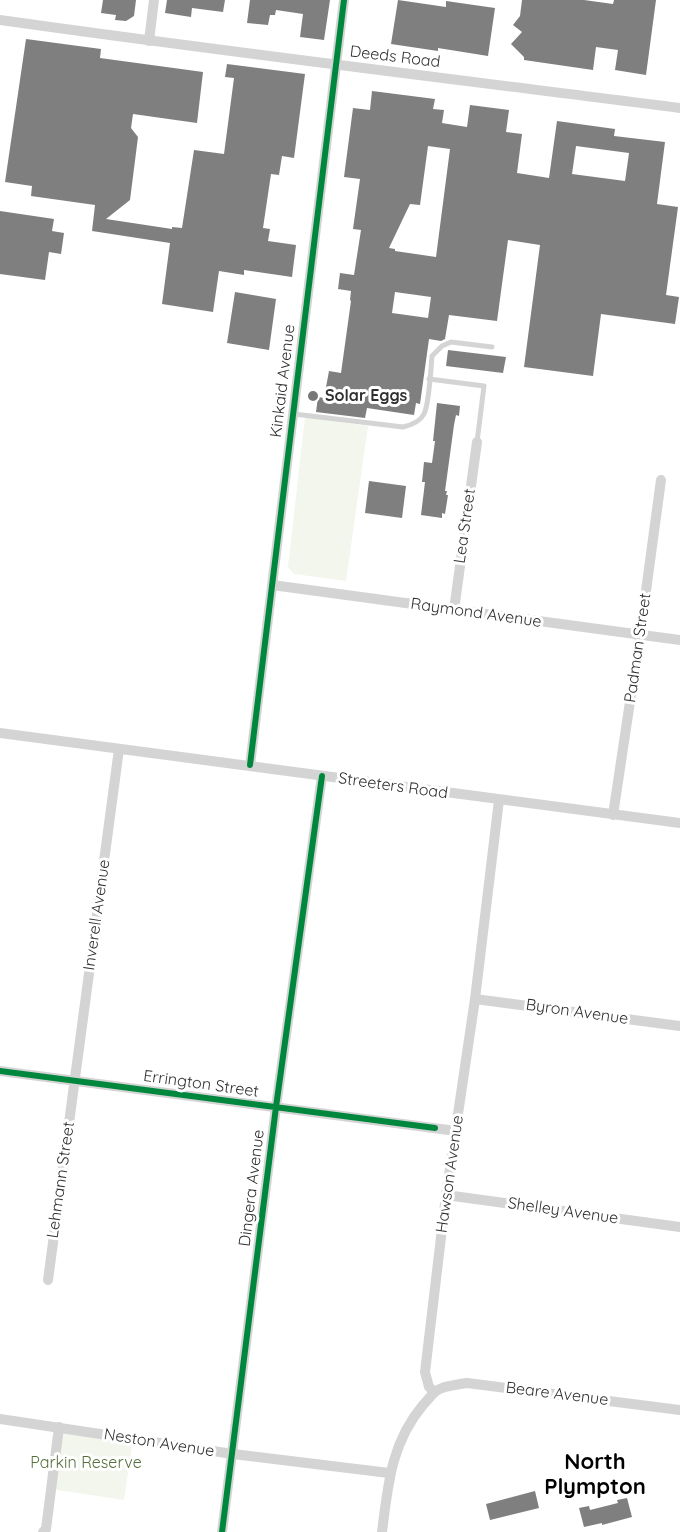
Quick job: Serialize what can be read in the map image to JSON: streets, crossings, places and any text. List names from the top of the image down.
{
  "streets": {
    "street": [
      "Deeds Road",
      "Kinkaid Avenue",
      "Lea Street",
      "Raymond Avenue",
      "Padman Street",
      "Streeters Road",
      "Inverell Avenue",
      "Byron Avenue",
      "Errington Street",
      "Hawson Avenue",
      "Lehmann Street",
      "Dingera Avenue",
      "Shelley Avenue",
      "Beare Avenue",
      "Neston Avenue"
    ]
  },
  "crossings": [
    ["Deeds Road", "Kinkaid Avenue"],
    ["Kinkaid Avenue", "Raymond Avenue"],
    ["Kinkaid Avenue", "Streeters Road"],
    ["Lea Street", "Raymond Avenue"],
    ["Raymond Avenue", "Padman Street"],
    ["Padman Street", "Streeters Road"],
    ["Streeters Road", "Inverell Avenue"],
    ["Streeters Road", "Hawson Avenue"],
    ["Streeters Road", "Dingera Avenue"],
    ["Inverell Avenue", "Errington Street"],
    ["Inverell Avenue", "Lehmann Street"],
    ["Byron Avenue", "Hawson Avenue"],
    ["Errington Street", "Hawson Avenue"],
    ["Errington Street", "Lehmann Street"],
    ["Errington Street", "Dingera Avenue"],
    ["Hawson Avenue", "Shelley Avenue"],
    ["Hawson Avenue", "Beare Avenue"],
    ["Dingera Avenue", "Neston Avenue"]
  ],
  "districts": ["North Plympton"],
  "parks": ["Parkin Reserve"],
  "places": ["Solar Eggs"]
}
